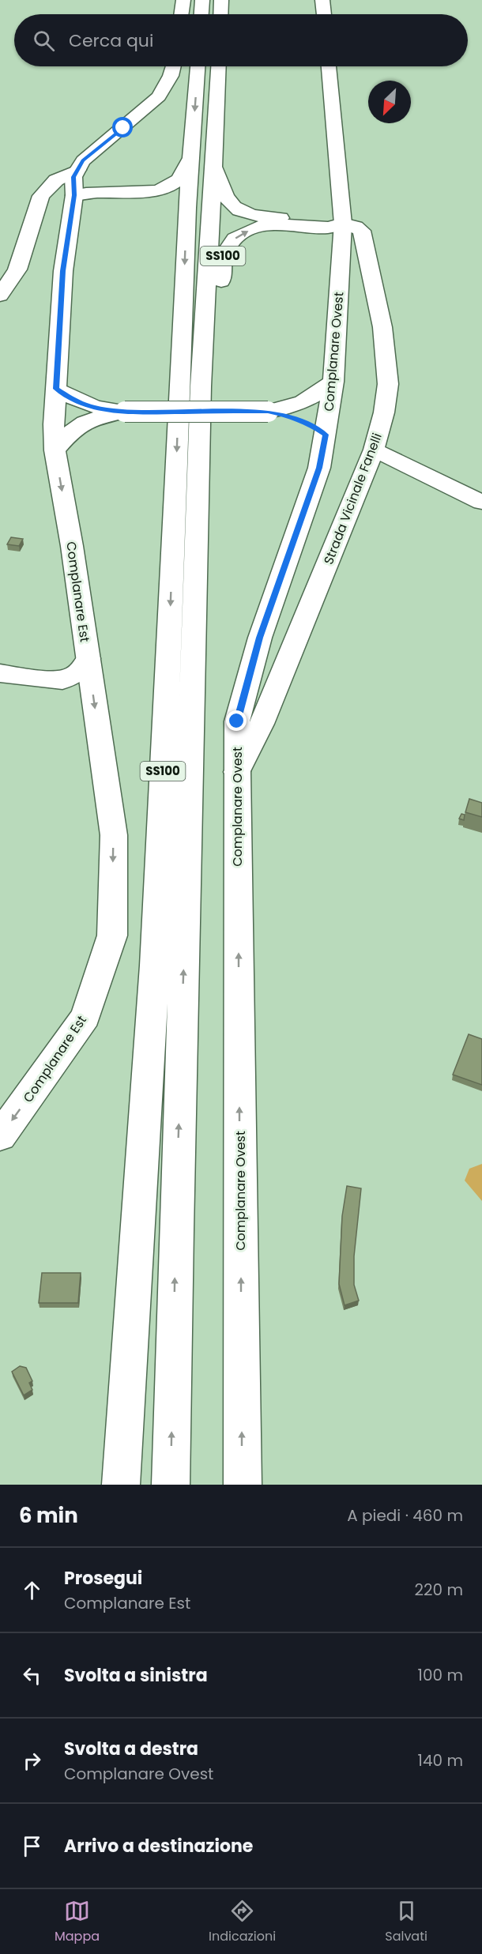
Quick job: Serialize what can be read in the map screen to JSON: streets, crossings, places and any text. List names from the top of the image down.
{
  "streets": {
    "main road": [
      "SS100",
      "Complanare Ovest",
      "Strada Vicinale Fanelli",
      "Complanare Est"
    ]
  },
  "crossings": [
    ["SS100", "Complanare Ovest"],
    ["SS100", "Strada Vicinale Fanelli"],
    ["SS100", "Complanare Est"],
    ["Complanare Ovest", "Strada Vicinale Fanelli"]
  ],
  "north": "bottom left",
  "page": {
    "search": "Cerca qui",
    "heading": ["6 min", "A piedi · 460 m"],
    "list": [
      ["Prosegui", "Complanare Est", "220 m"],
      ["Svolta a sinistra", "100 m"],
      ["Svolta a destra", "Complanare Ovest", "140 m"],
      "Arrivo a destinazione"
    ],
    "nav": ["Mappa", "Indicazioni", "Salvati"]
  }
}
